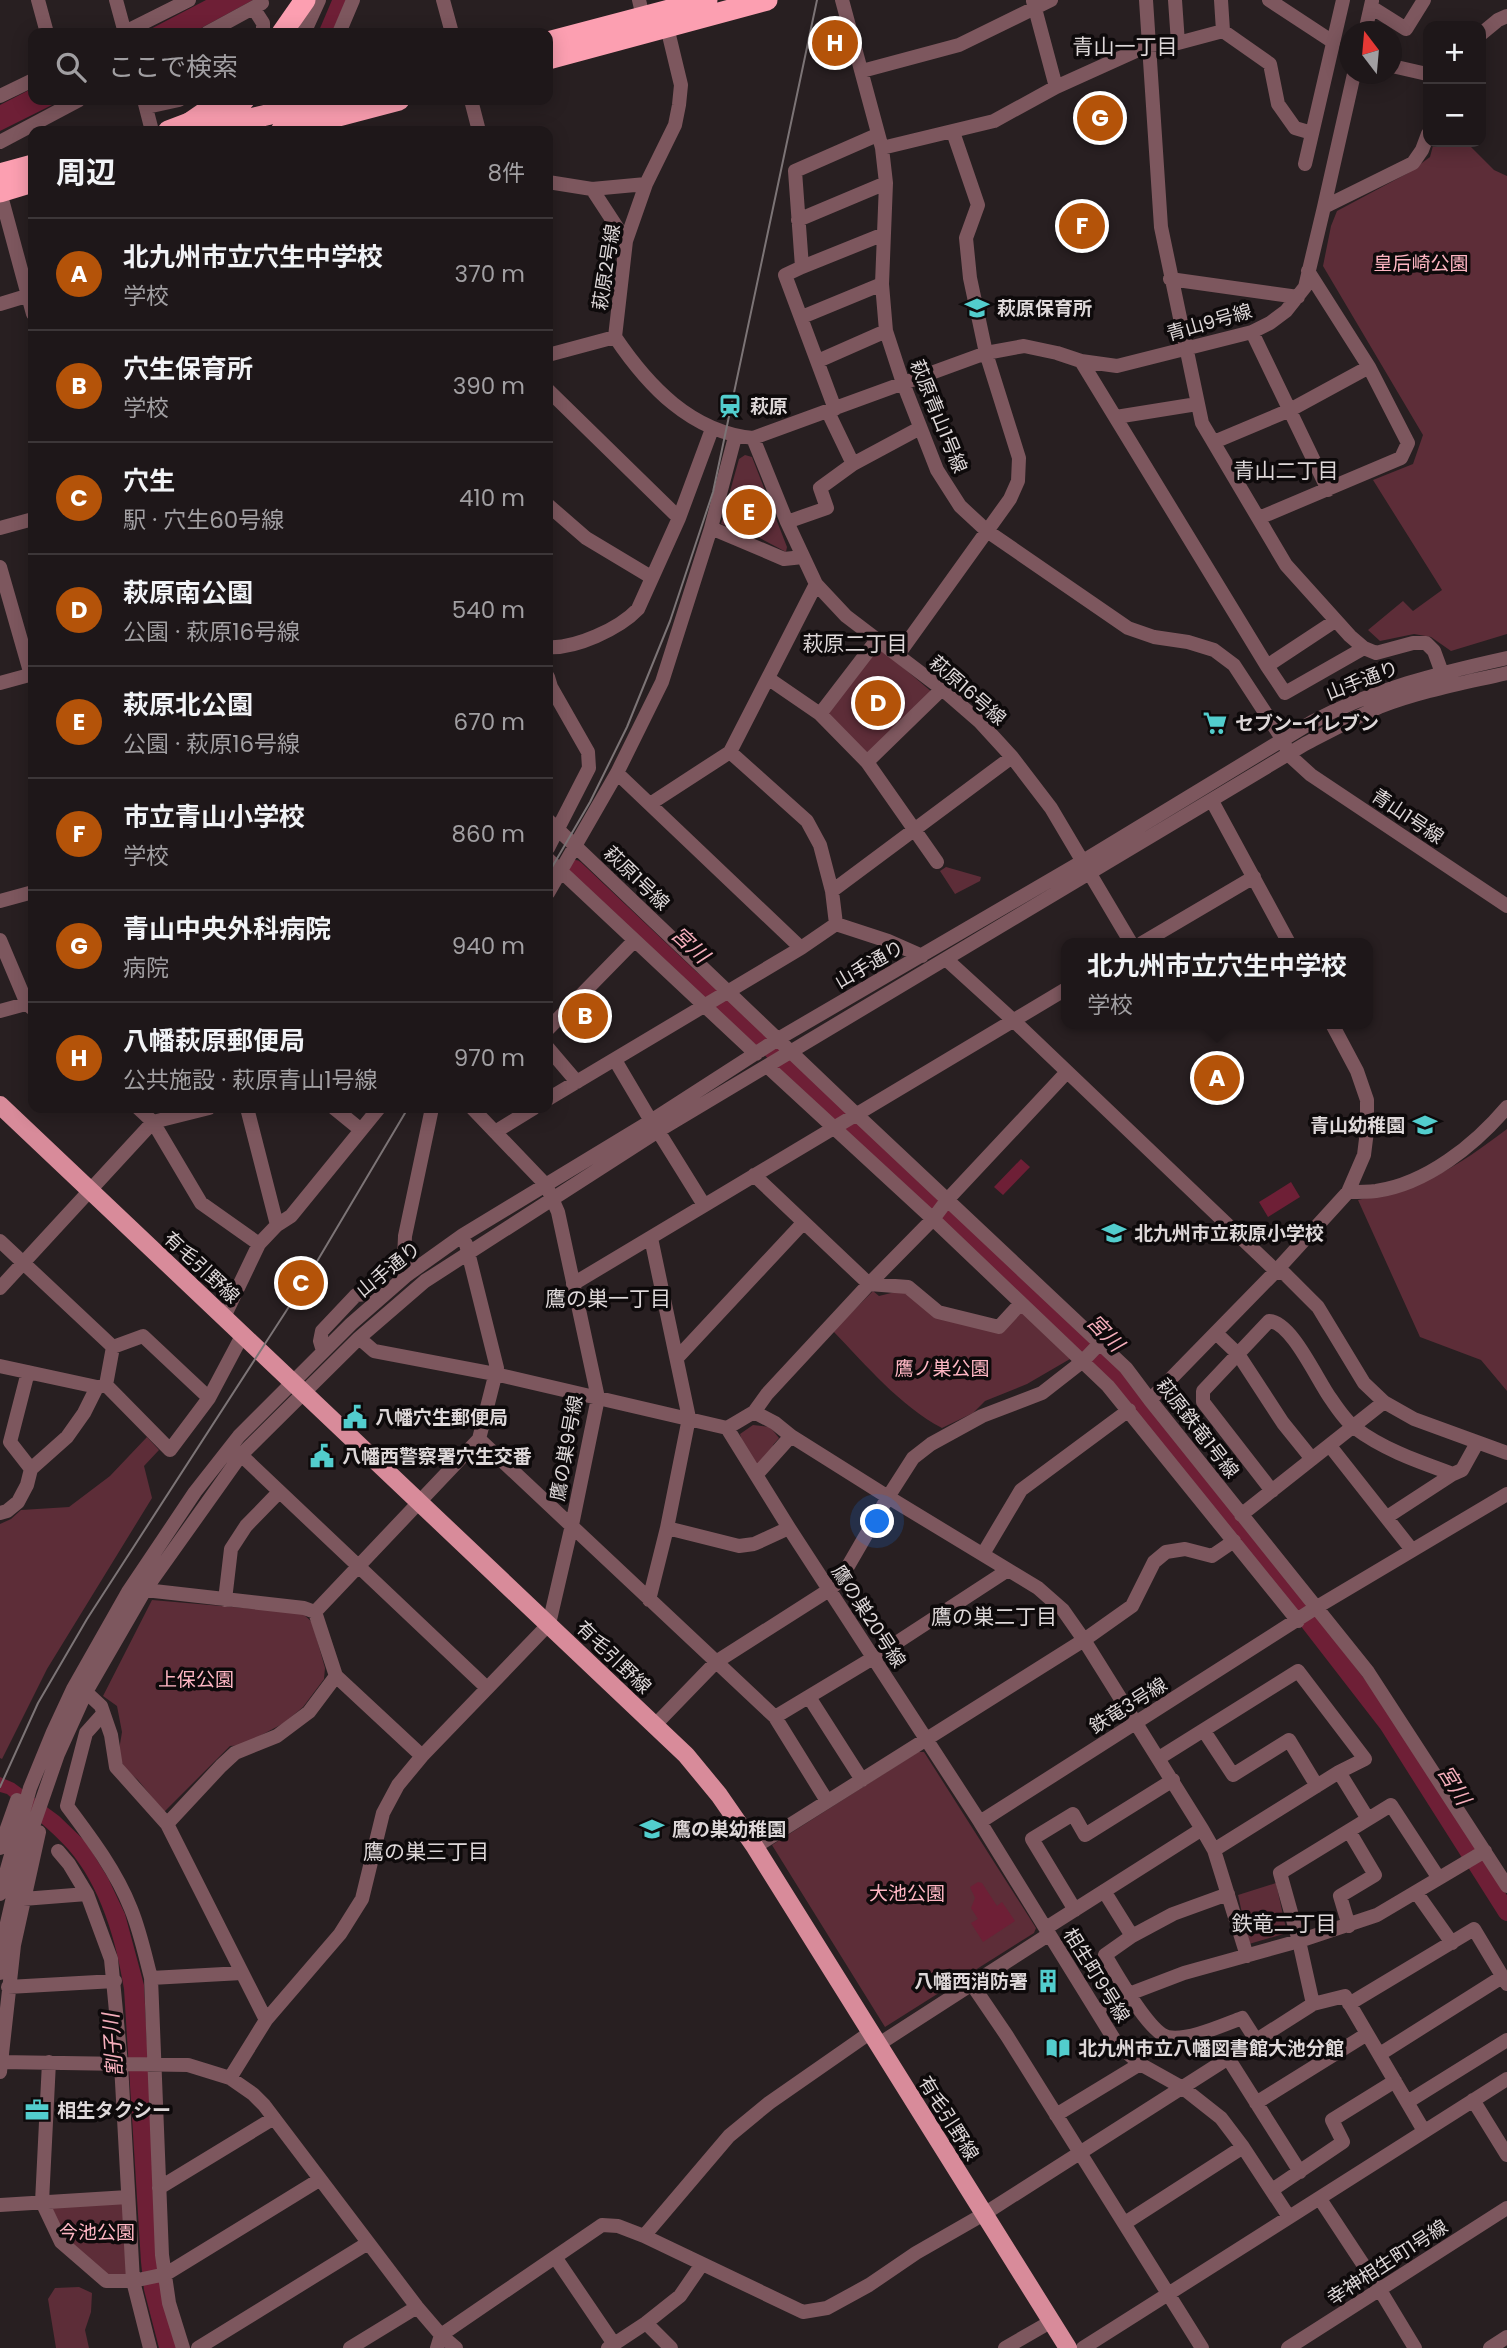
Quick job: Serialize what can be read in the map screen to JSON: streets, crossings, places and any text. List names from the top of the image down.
{
  "streets": {
    "main road": ["有毛引野線"],
    "street": [
      "萩原2号線",
      "青山9号線",
      "萩原青山1号線",
      "山手通り",
      "萩原16号線",
      "青山1号線",
      "萩原1号線",
      "萩原鉄竜1号線",
      "鷹の巣9号線",
      "鷹の巣20号線",
      "鉄竜3号線",
      "相生町9号線",
      "幸神相生町1号線"
    ]
  },
  "crossings": [
    ["萩原2号線", "青山9号線"],
    ["萩原2号線", "萩原16号線"],
    ["青山9号線", "萩原青山1号線"],
    ["青山9号線", "萩原16号線"],
    ["萩原青山1号線", "山手通り"],
    ["萩原青山1号線", "青山1号線"],
    ["山手通り", "萩原16号線"],
    ["山手通り", "青山1号線"],
    ["山手通り", "萩原1号線"],
    ["山手通り", "有毛引野線"],
    ["山手通り", "萩原鉄竜1号線"],
    ["山手通り", "鷹の巣9号線"],
    ["萩原1号線", "萩原鉄竜1号線"],
    ["有毛引野線", "鷹の巣9号線"],
    ["萩原鉄竜1号線", "鉄竜3号線"],
    ["鷹の巣20号線", "鉄竜3号線"],
    ["鷹の巣20号線", "相生町9号線"],
    ["鉄竜3号線", "相生町9号線"]
  ],
  "districts": [
    "青山一丁目",
    "青山二丁目",
    "萩原二丁目",
    "鷹の巣一丁目",
    "鷹の巣二丁目",
    "鷹の巣三丁目",
    "鉄竜二丁目"
  ],
  "water": ["宮川", "割子川"],
  "parks": [
    "皇后崎公園",
    "鷹ノ巣公園",
    "上保公園",
    "大池公園",
    "今池公園"
  ],
  "places": {
    "school or university": [
      "萩原保育所",
      "青山幼稚園",
      "北九州市立萩原小学校",
      "鷹の巣幼稚園"
    ],
    "station": ["萩原"],
    "supermarket": ["セブン-イレブン"],
    "public building": ["八幡穴生郵便局", "八幡西警察署穴生交番"],
    "building": ["八幡西消防署"],
    "library": ["北九州市立八幡図書館大池分館"],
    "office": ["相生タクシー"]
  },
  "north": "top",
  "page": {
    "pins": [
      "H",
      "G",
      "F",
      "E",
      "D",
      "B",
      "A",
      "C"
    ],
    "map_buttons": ["+", "−"],
    "search": "ここで検索",
    "heading": ["周辺", "8件"],
    "list": [
      {
        "mark": "A",
        "name": "北九州市立穴生中学校",
        "note": "学校",
        "value": "370 m"
      },
      {
        "mark": "B",
        "name": "穴生保育所",
        "note": "学校",
        "value": "390 m"
      },
      {
        "mark": "C",
        "name": "穴生",
        "note": "駅 · 穴生60号線",
        "value": "410 m"
      },
      {
        "mark": "D",
        "name": "萩原南公園",
        "note": "公園 · 萩原16号線",
        "value": "540 m"
      },
      {
        "mark": "E",
        "name": "萩原北公園",
        "note": "公園 · 萩原16号線",
        "value": "670 m"
      },
      {
        "mark": "F",
        "name": "市立青山小学校",
        "note": "学校",
        "value": "860 m"
      },
      {
        "mark": "G",
        "name": "青山中央外科病院",
        "note": "病院",
        "value": "940 m"
      },
      {
        "mark": "H",
        "name": "八幡萩原郵便局",
        "note": "公共施設 · 萩原青山1号線",
        "value": "970 m"
      }
    ],
    "popup": ["北九州市立穴生中学校", "学校"]
  }
}
